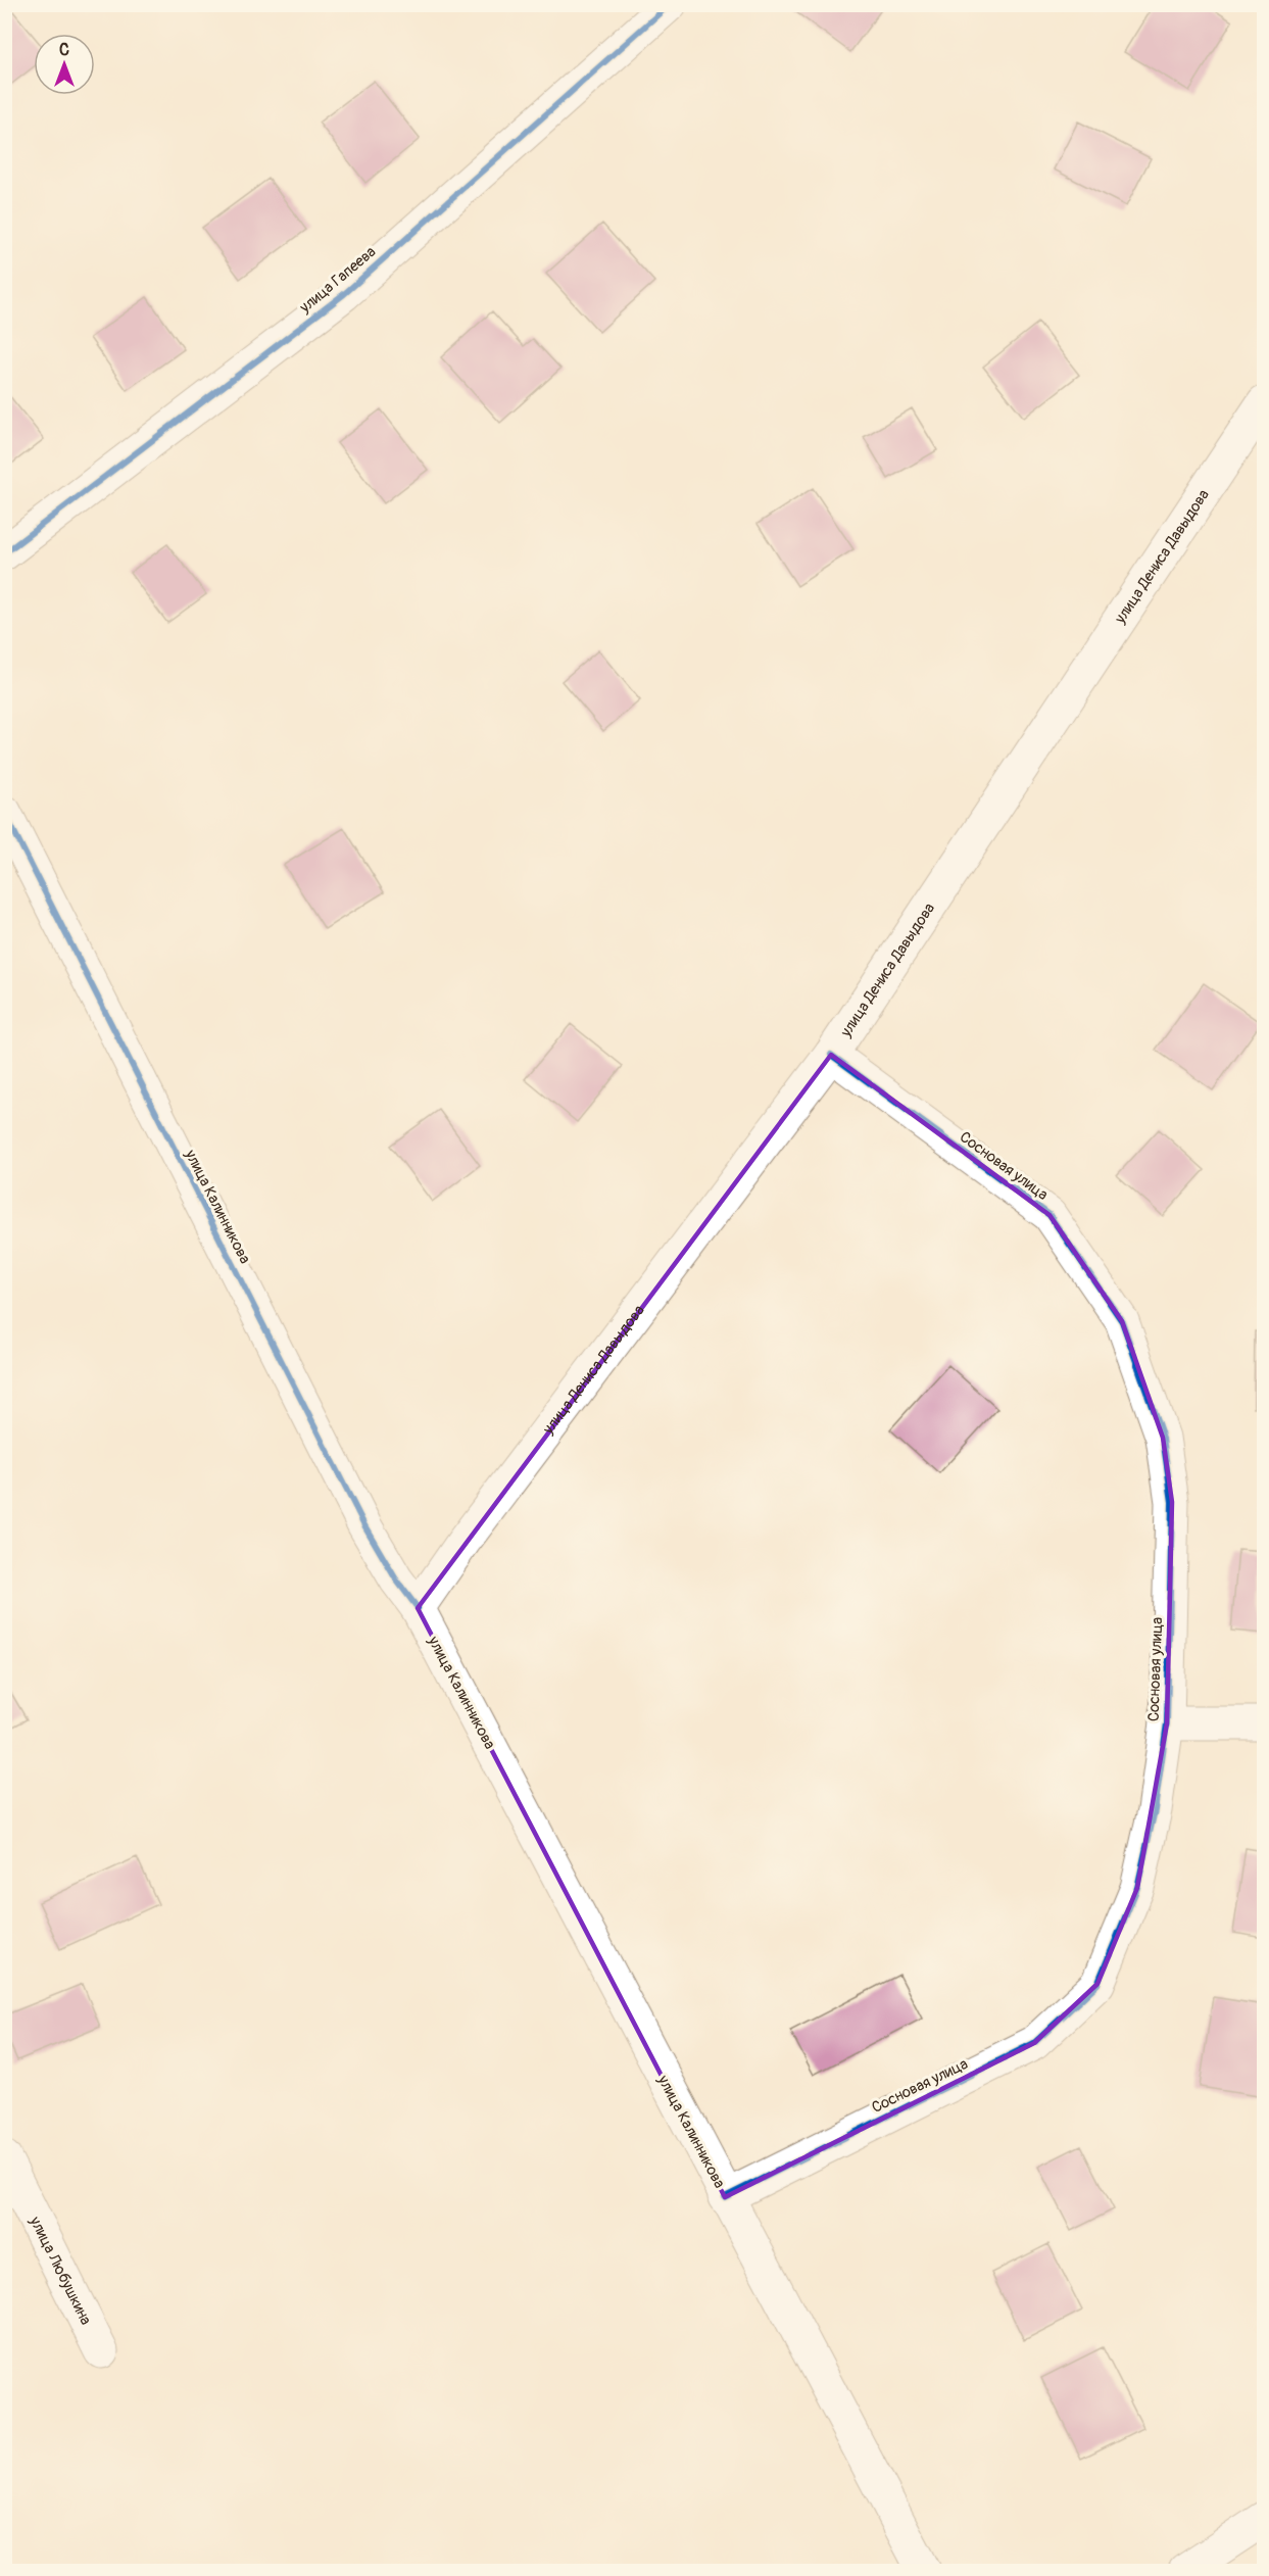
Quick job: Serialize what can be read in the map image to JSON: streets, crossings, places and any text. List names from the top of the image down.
{
  "streets": {
    "street": [
      "улица Гапеева",
      "улица Дениса Давыдова",
      "Сосновая улица",
      "улица Калинникова",
      "улица Любушкина"
    ]
  },
  "crossings": [
    ["улица Дениса Давыдова", "Сосновая улица"],
    ["улица Дениса Давыдова", "улица Калинникова"],
    ["Сосновая улица", "улица Калинникова"]
  ],
  "north": "top"
}
